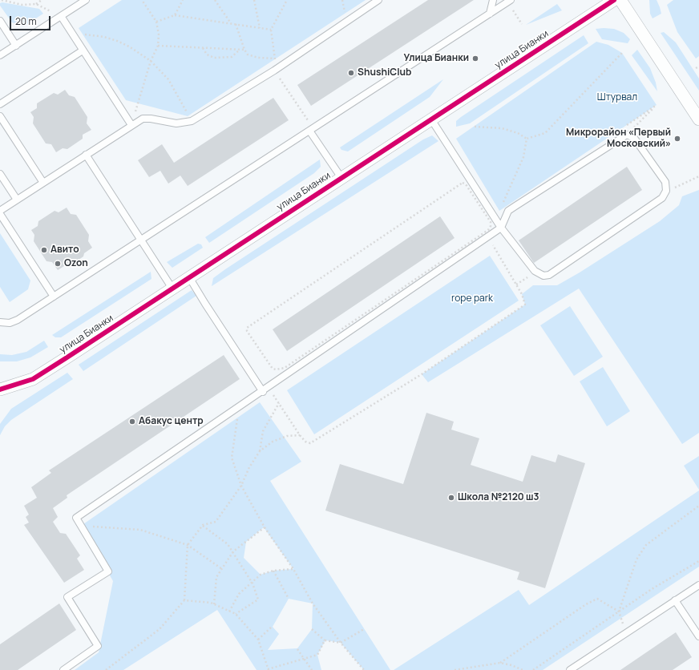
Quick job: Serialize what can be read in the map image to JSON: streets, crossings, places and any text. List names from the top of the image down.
{
  "streets": {
    "street": ["улица Бианки"]
  },
  "parks": ["Штурвал", "rope park"],
  "places": [
    "Улица Бианки",
    "ShushiClub",
    "Микрорайон «Первый Московский»",
    "Авито",
    "Ozon",
    "Абакус центр",
    "Школа №2120 ш3"
  ],
  "scale_bar": "20 m"
}
